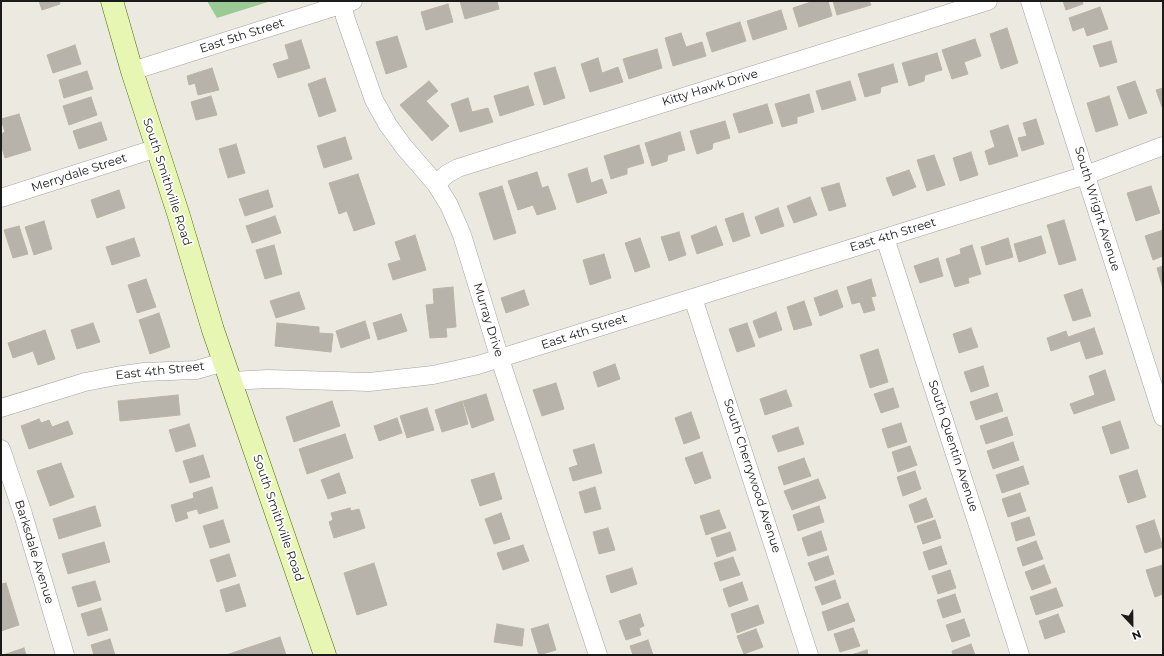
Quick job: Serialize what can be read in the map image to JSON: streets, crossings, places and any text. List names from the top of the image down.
{
  "streets": {
    "main road": ["South Smithville Road"],
    "street": [
      "East 5th Street",
      "Kitty Hawk Drive",
      "Merrydale Street",
      "South Wright Avenue",
      "East 4th Street",
      "Murray Drive",
      "South Quentin Avenue",
      "South Cherrywood Avenue",
      "Barksdale Avenue"
    ]
  },
  "crossings": [
    ["East 5th Street", "South Smithville Road"],
    ["East 5th Street", "Murray Drive"],
    ["Kitty Hawk Drive", "Murray Drive"],
    ["Merrydale Street", "South Smithville Road"],
    ["South Smithville Road", "East 4th Street"],
    ["South Wright Avenue", "East 4th Street"],
    ["East 4th Street", "Murray Drive"],
    ["East 4th Street", "South Quentin Avenue"],
    ["East 4th Street", "South Cherrywood Avenue"]
  ],
  "north": "bottom"
}
